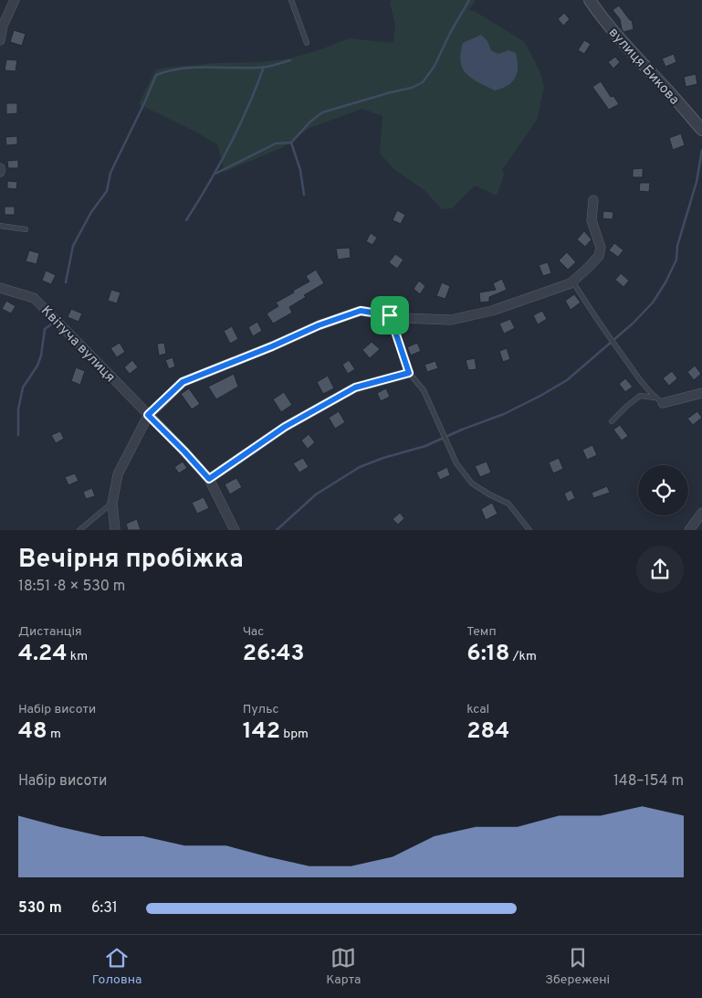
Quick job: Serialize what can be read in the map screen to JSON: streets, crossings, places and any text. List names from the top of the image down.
{
  "streets": {
    "street": ["вулиця Бикова", "Квітуча вулиця"]
  },
  "page": {
    "heading": ["Вечірня пробіжка", "18:51 · 8 × 530 m"],
    "stats": [
      ["Дистанція", "4.24 km"],
      ["Час", "26:43"],
      ["Темп", "6:18 /km"],
      ["Набір висоти", "48 m"],
      ["Пульс", "142 bpm"],
      ["kcal", "284"]
    ],
    "chart": ["Набір висоти", "148–154 m"],
    "list": [
      {
        "name": "530 m",
        "note": "6:31"
      }
    ],
    "tabs": ["Головна", "Карта", "Збережені"]
  }
}
